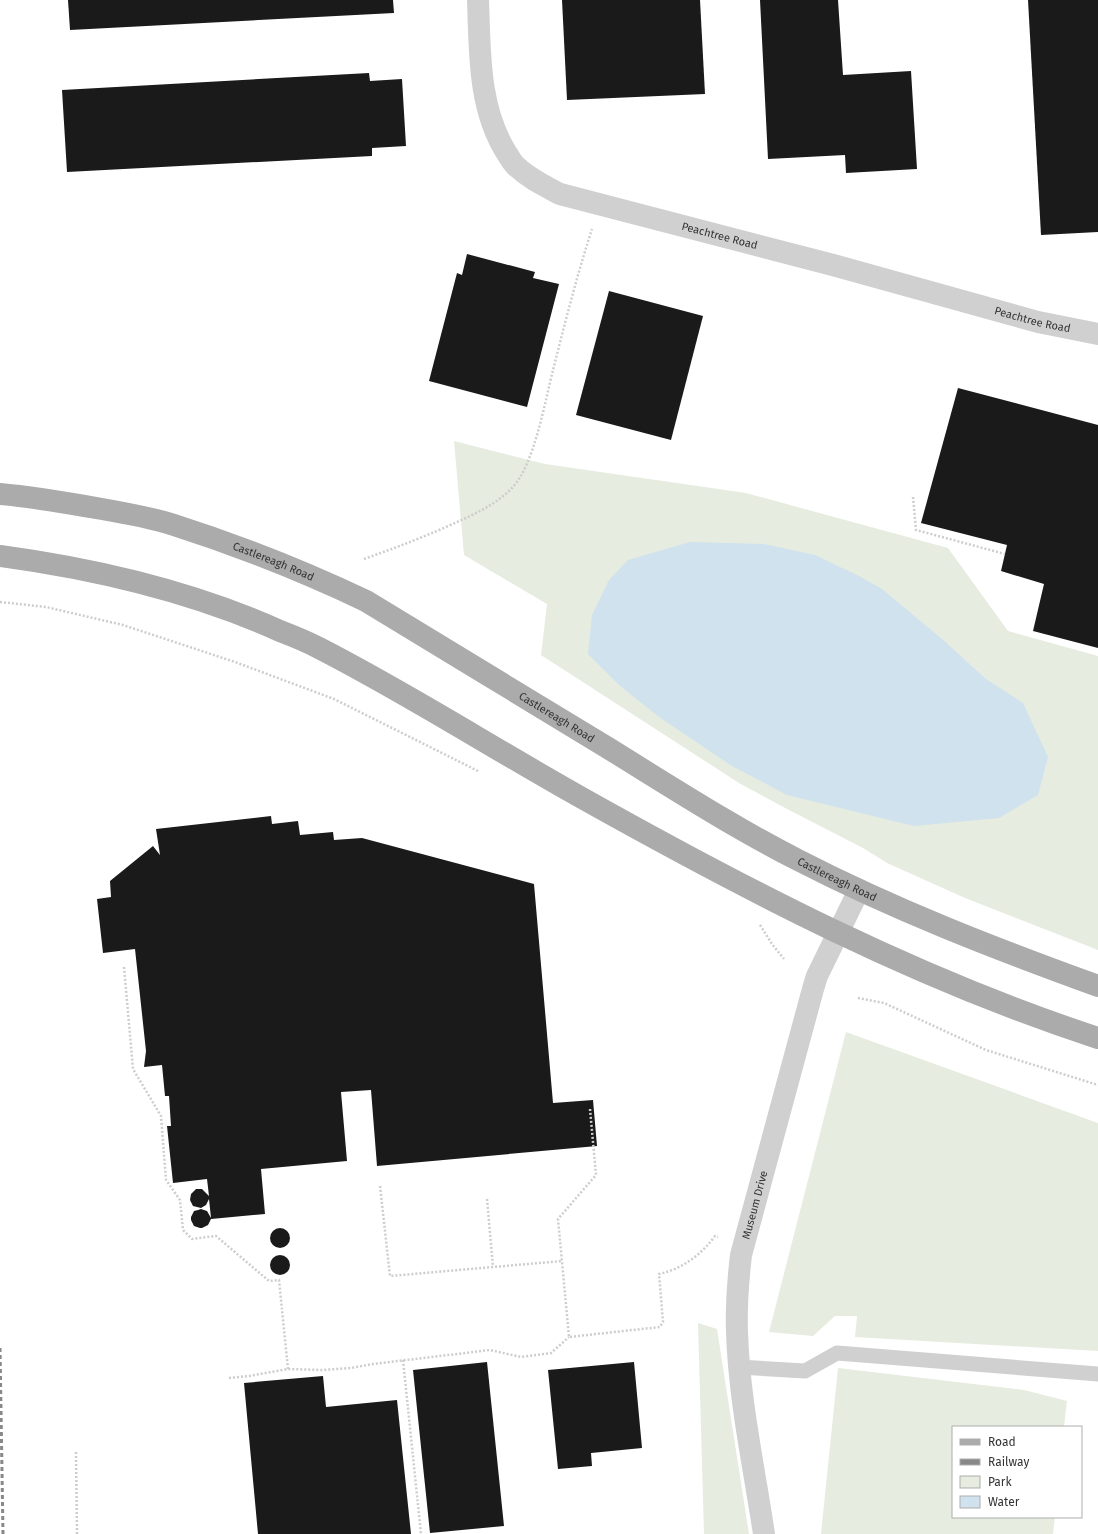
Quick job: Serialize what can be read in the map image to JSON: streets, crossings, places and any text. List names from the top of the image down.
{
  "streets": {
    "main road": ["Castlereagh Road"],
    "street": ["Peachtree Road", "Museum Drive"]
  },
  "crossings": [
    ["Castlereagh Road", "Museum Drive"]
  ],
  "legend": [
    "Road",
    "Railway",
    "Park",
    "Water"
  ]
}
